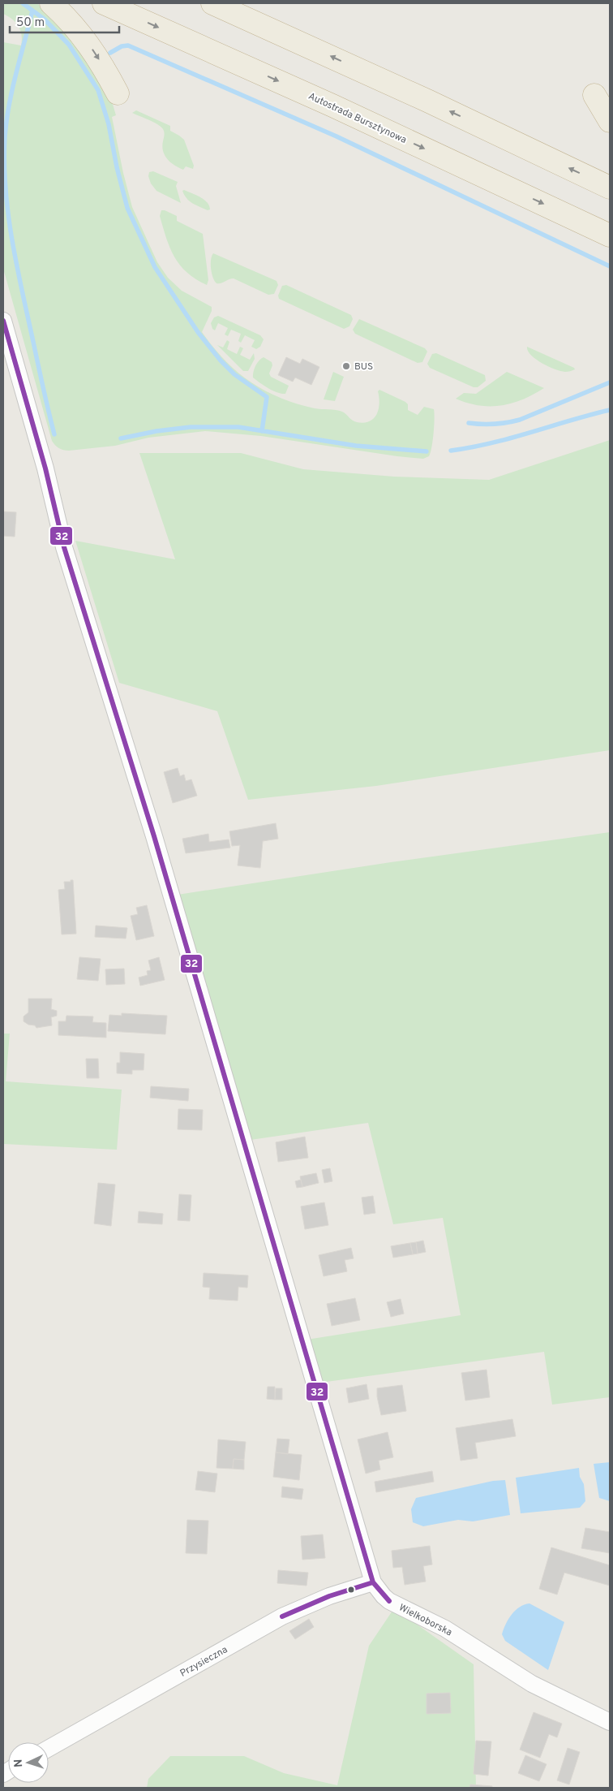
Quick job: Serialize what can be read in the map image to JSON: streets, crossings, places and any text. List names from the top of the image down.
{
  "streets": {
    "highway": ["Autostrada Bursztynowa"],
    "street": ["Wielkoborska", "Przysieczna"]
  },
  "crossings": [
    ["Wielkoborska", "Przysieczna"]
  ],
  "places": ["BUS"],
  "lines": ["transit line 32"],
  "scale_bar": "50 m",
  "north": "left"
}
